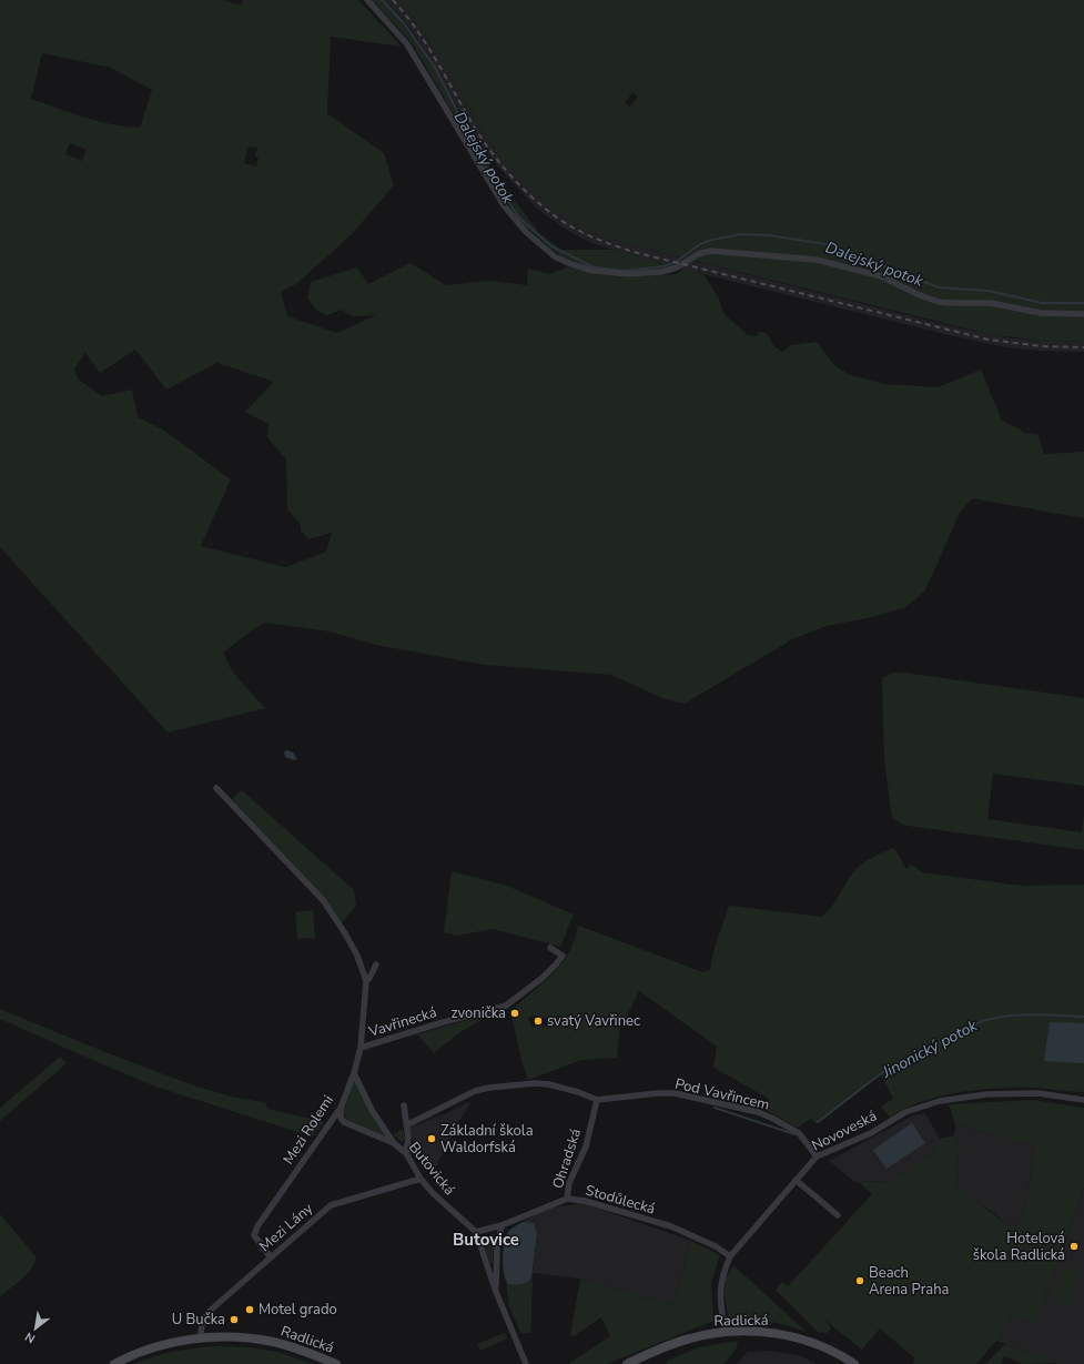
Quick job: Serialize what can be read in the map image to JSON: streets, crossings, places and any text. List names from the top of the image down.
{
  "streets": {
    "main road": ["Radlická"],
    "street": [
      "Vavřinecká",
      "Pod Vavřincem",
      "Mezi Rolemi",
      "Novoveská",
      "Ohradská",
      "Butovická",
      "Stodůlecká",
      "Mezi Lány"
    ]
  },
  "crossings": [
    ["Vavřinecká", "Mezi Rolemi"],
    ["Pod Vavřincem", "Novoveská"],
    ["Pod Vavřincem", "Ohradská"],
    ["Mezi Rolemi", "Butovická"],
    ["Mezi Rolemi", "Mezi Lány"],
    ["Novoveská", "Stodůlecká"],
    ["Novoveská", "Radlická"],
    ["Ohradská", "Stodůlecká"],
    ["Butovická", "Stodůlecká"],
    ["Butovická", "Mezi Lány"],
    ["Mezi Lány", "Radlická"]
  ],
  "districts": ["Butovice"],
  "water": ["Dalejský potok", "Jinonický potok"],
  "places": [
    "zvonička",
    "svatý Vavřinec",
    "Základní škola Waldorfská",
    "Hotelová škola Radlická",
    "Beach Arena Praha",
    "Motel grado",
    "U Bučka"
  ],
  "north": "bottom left"
}
